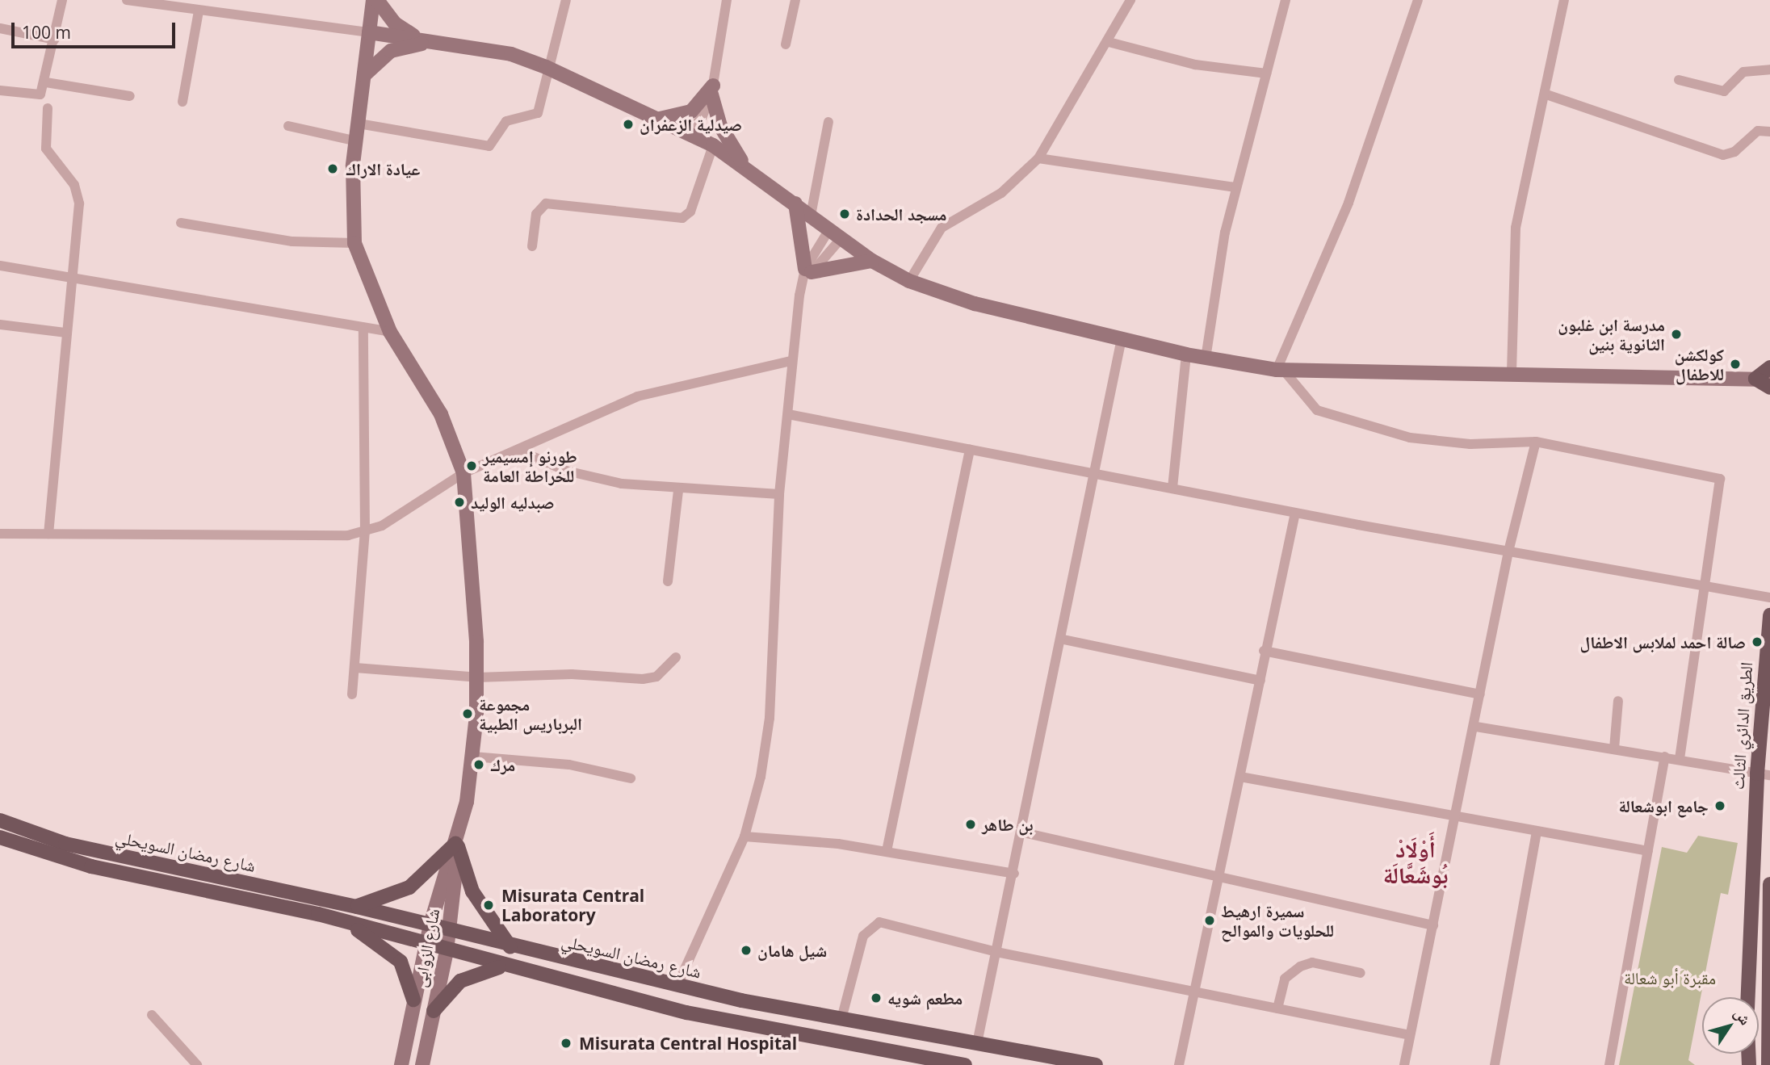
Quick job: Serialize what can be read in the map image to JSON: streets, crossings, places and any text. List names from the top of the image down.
{
  "streets": {
    "main road": ["الطريق الدائري الثالث", "شارع رمضان السويحلي"],
    "street": ["شارع الزوابى"]
  },
  "crossings": [
    ["شارع رمضان السويحلي", "شارع الزوابى"]
  ],
  "districts": ["أَوْلَادْ بُوشَعَّالَة"],
  "parks": ["مقبرة أبو شعالة"],
  "places": [
    "صيدلية الزعفران",
    "عيادة الاراك",
    "مسجد الحدادة",
    "مدرسة ابن غلبون الثانوية بنين",
    "كولكشن للاطفال",
    "طورنو إمسيمير للخراطة العامة",
    "صبدليه الوليد",
    "صالة احمد لملابس الاطفال",
    "مجموعة البرباريس الطبية",
    "مرك",
    "جامع ابوشعالة",
    "بن طاهر",
    "Misurata Central Laboratory",
    "سميرة ارهيط للحلويات والموالح",
    "شيل هامان",
    "مطعم شويه",
    "Misurata Central Hospital"
  ],
  "scale_bar": "100 m",
  "north": "top right"
}
